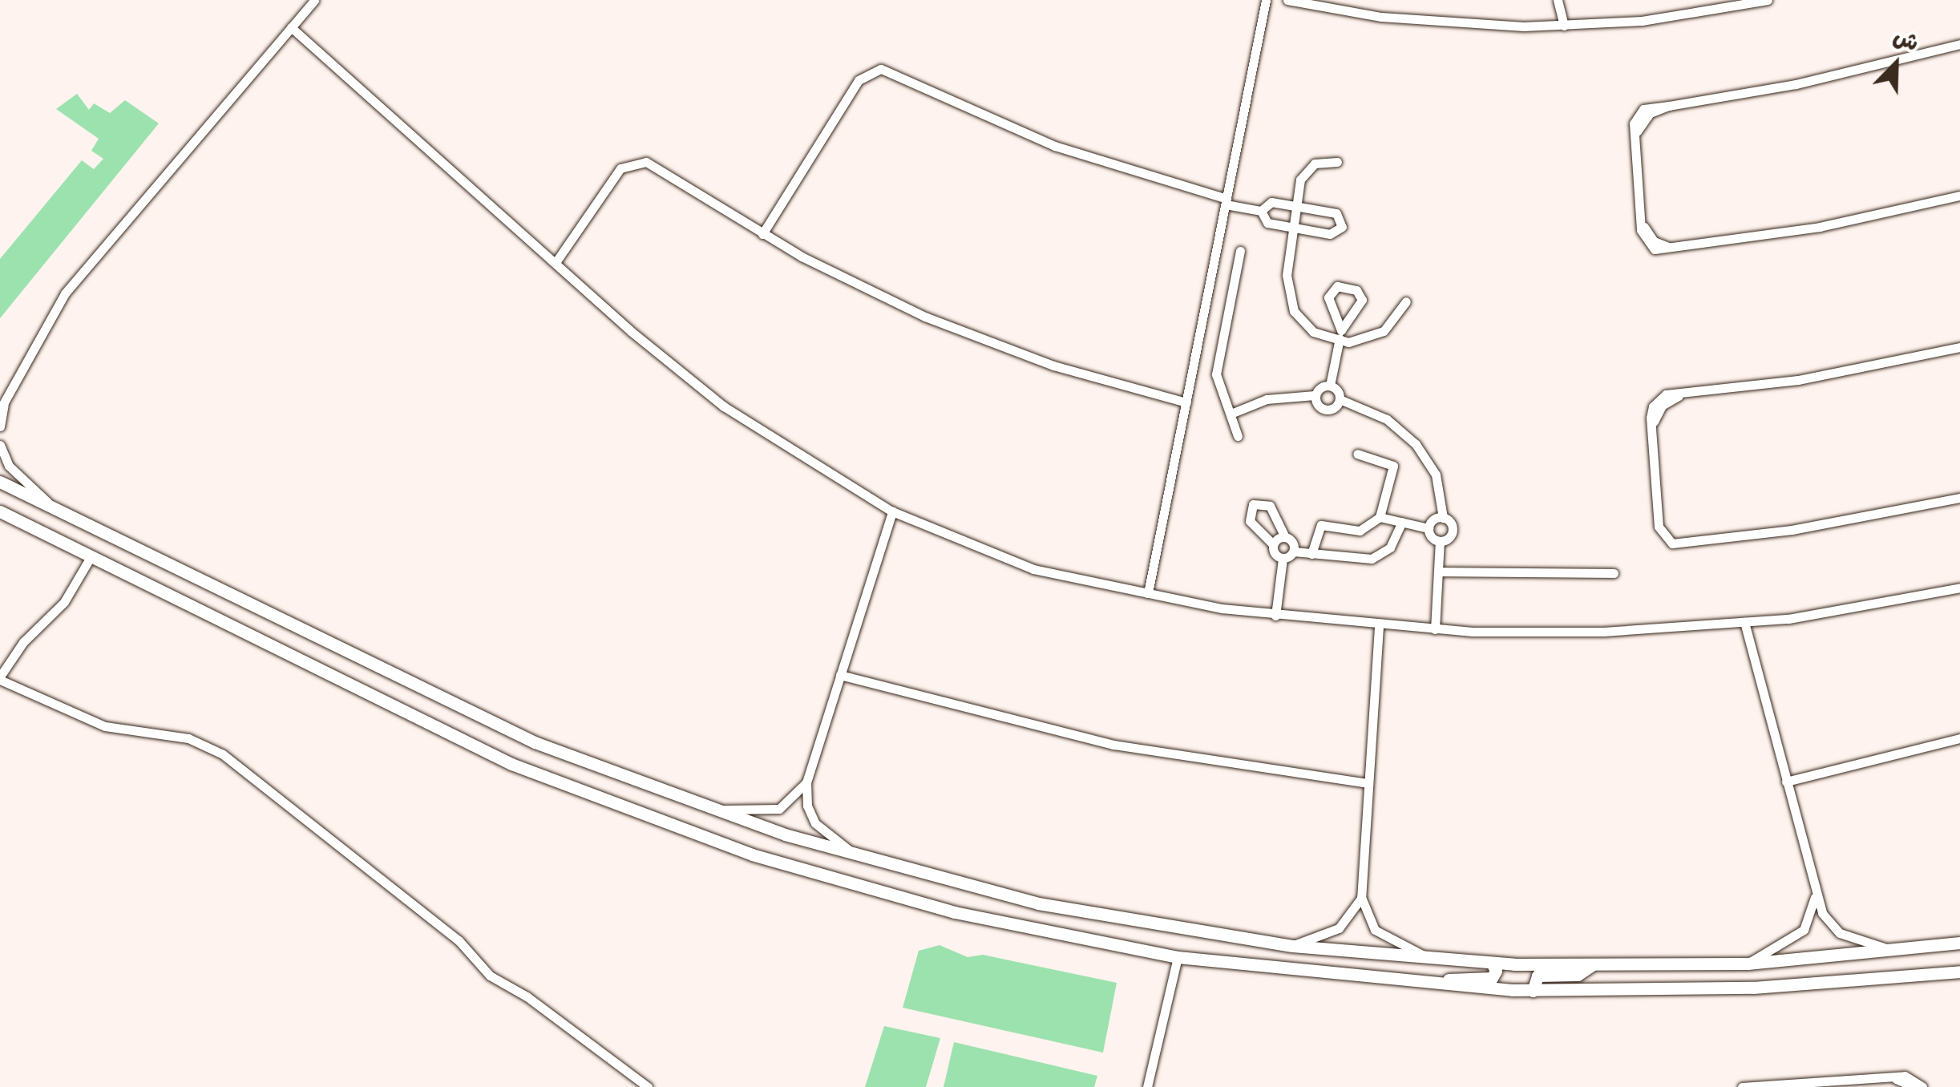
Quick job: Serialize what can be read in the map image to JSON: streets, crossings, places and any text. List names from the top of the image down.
{
  "north": "top right"
}
